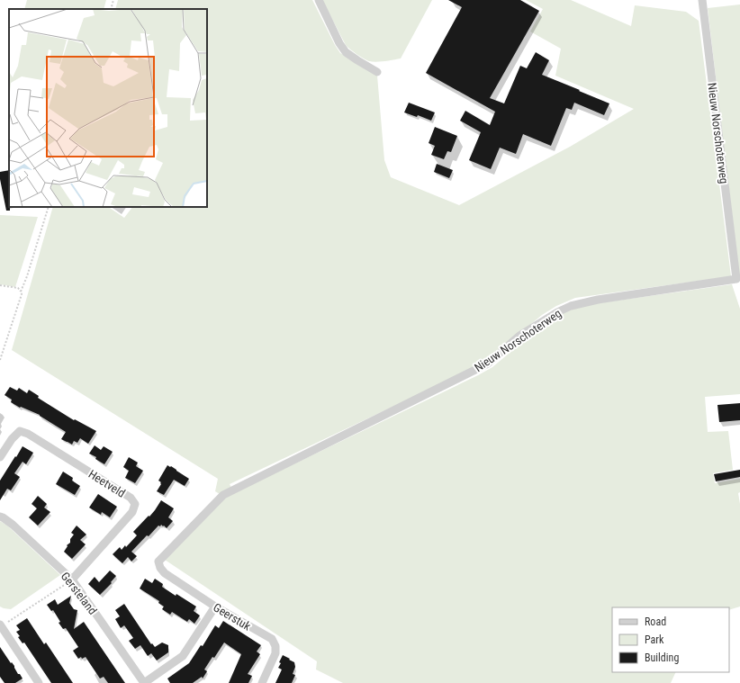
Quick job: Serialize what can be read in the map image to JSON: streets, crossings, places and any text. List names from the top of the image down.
{
  "streets": {
    "street": [
      "Nieuw Norschoterweg",
      "Heetveld",
      "Gersteland",
      "Geerstuk"
    ]
  },
  "crossings": [
    ["Nieuw Norschoterweg", "Geerstuk"],
    ["Heetveld", "Gersteland"]
  ],
  "legend": ["Road", "Park", "Building"]
}
